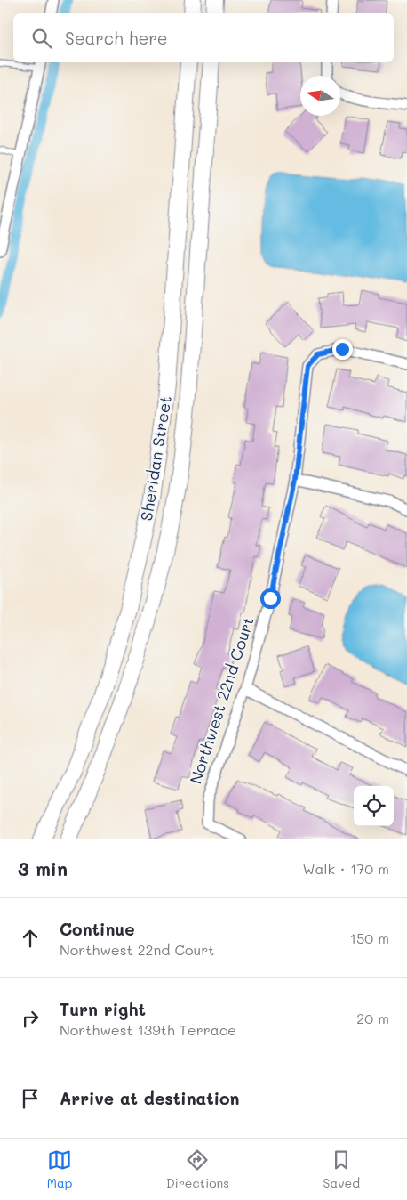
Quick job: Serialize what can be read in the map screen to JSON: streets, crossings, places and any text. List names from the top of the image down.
{
  "streets": {
    "main road": ["Sheridan Street"],
    "street": ["Northwest 22nd Court"]
  },
  "north": "left",
  "page": {
    "search": "Search here",
    "heading": ["3 min", "Walk · 170 m"],
    "list": [
      ["Continue", "Northwest 22nd Court", "150 m"],
      ["Turn right", "Northwest 139th Terrace", "20 m"],
      "Arrive at destination"
    ],
    "nav": ["Map", "Directions", "Saved"]
  }
}
